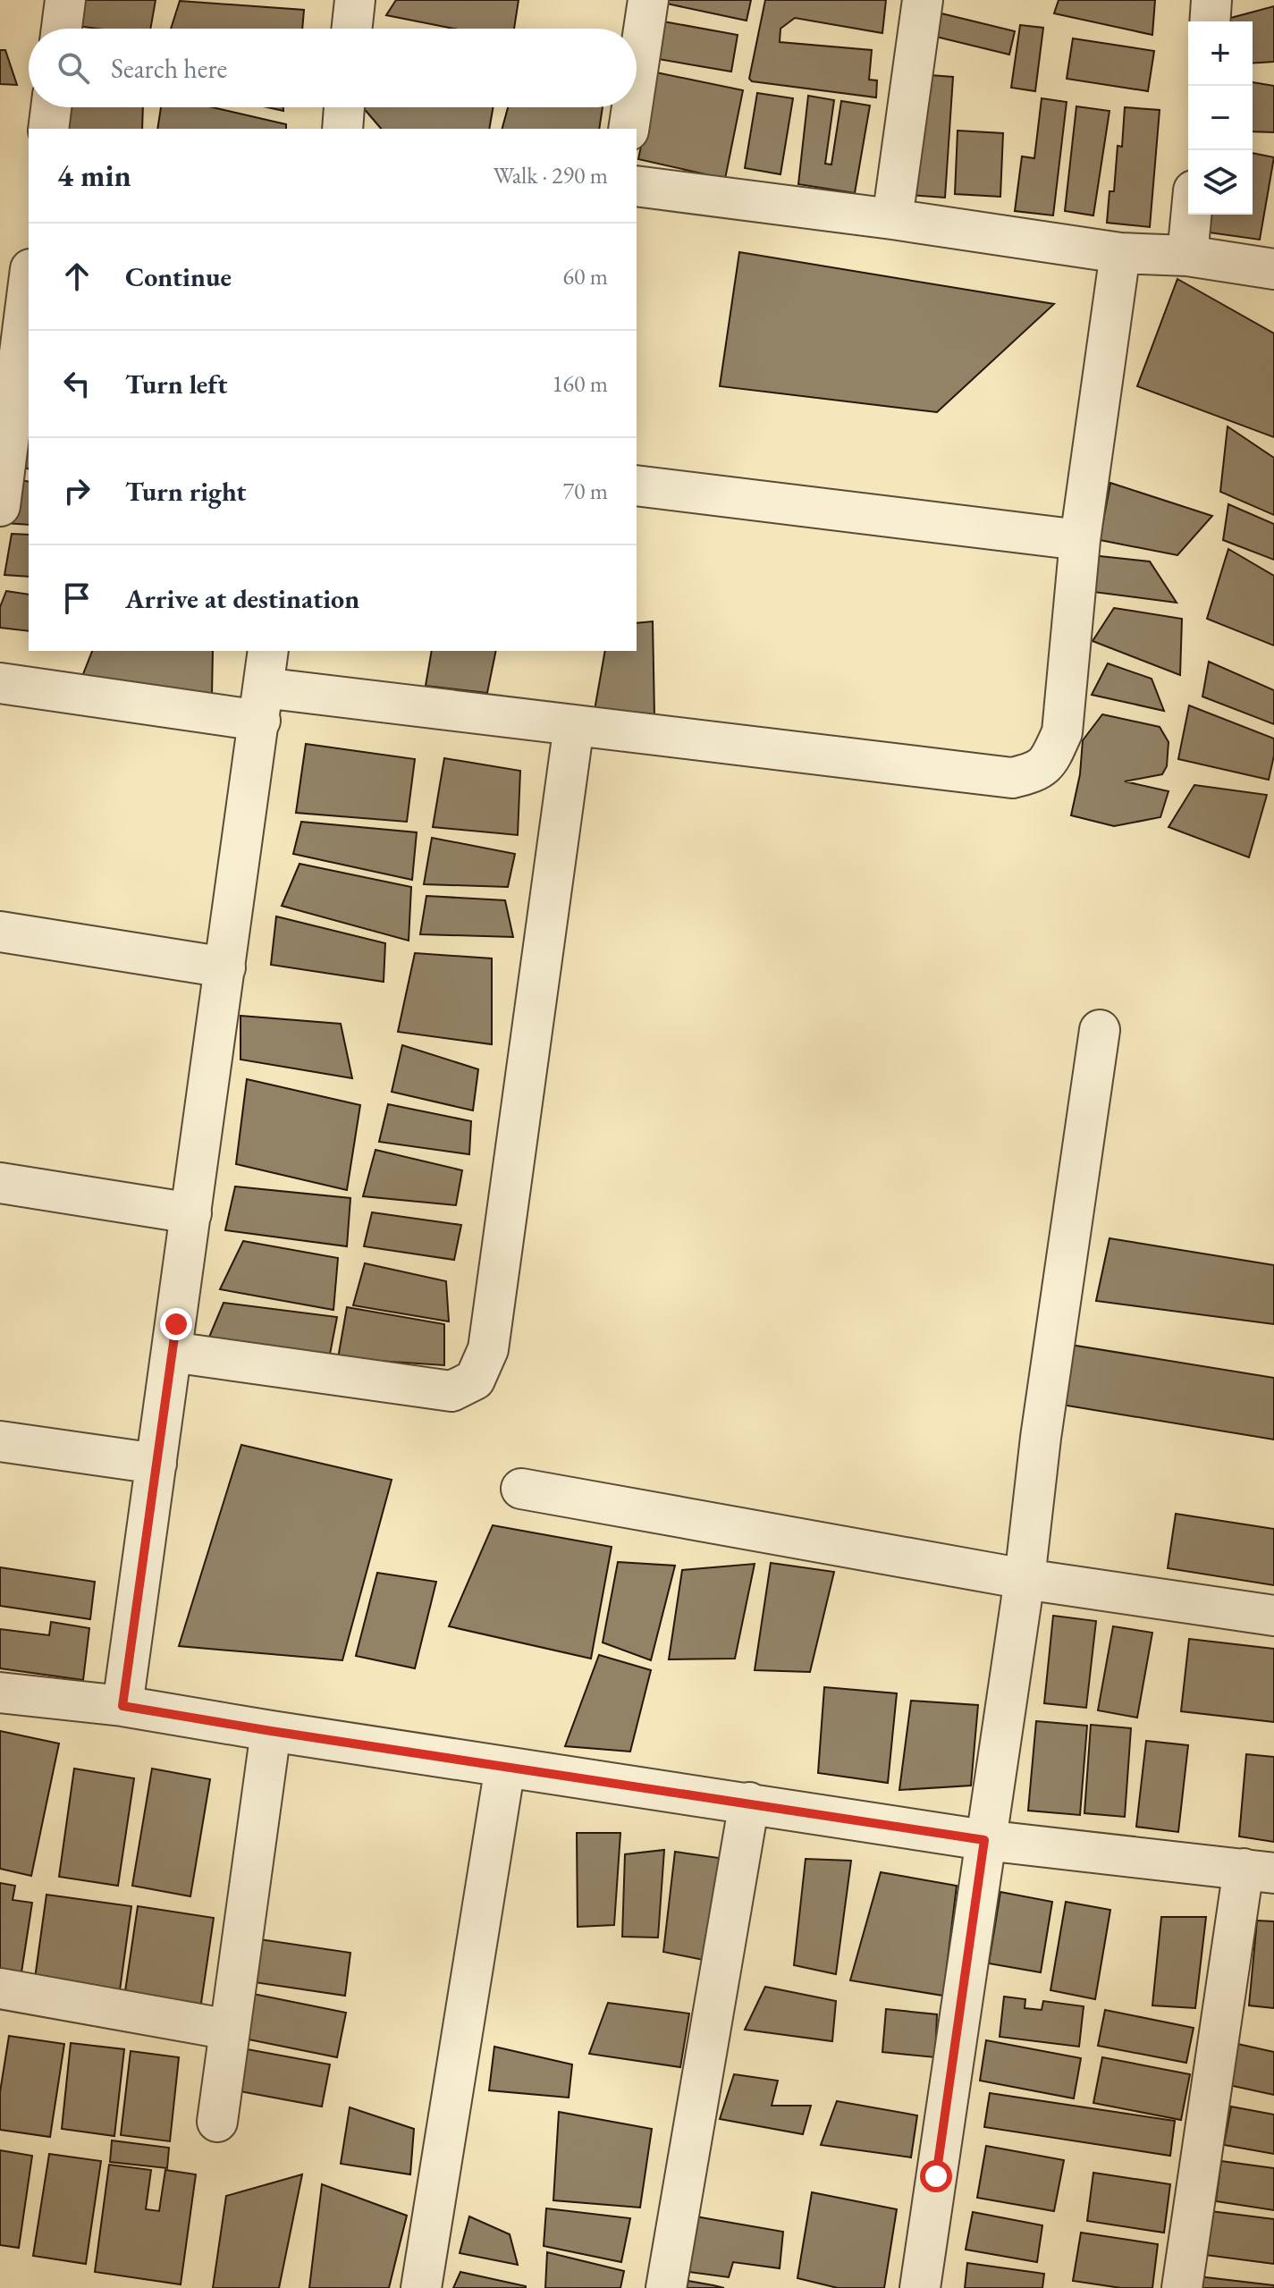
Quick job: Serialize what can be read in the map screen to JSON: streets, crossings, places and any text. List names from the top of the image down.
{
  "page": {
    "map_buttons": ["+", "−"],
    "search": "Search here",
    "heading": ["4 min", "Walk · 290 m"],
    "list": [
      ["Continue", "60 m"],
      ["Turn left", "160 m"],
      ["Turn right", "70 m"],
      "Arrive at destination"
    ]
  }
}
